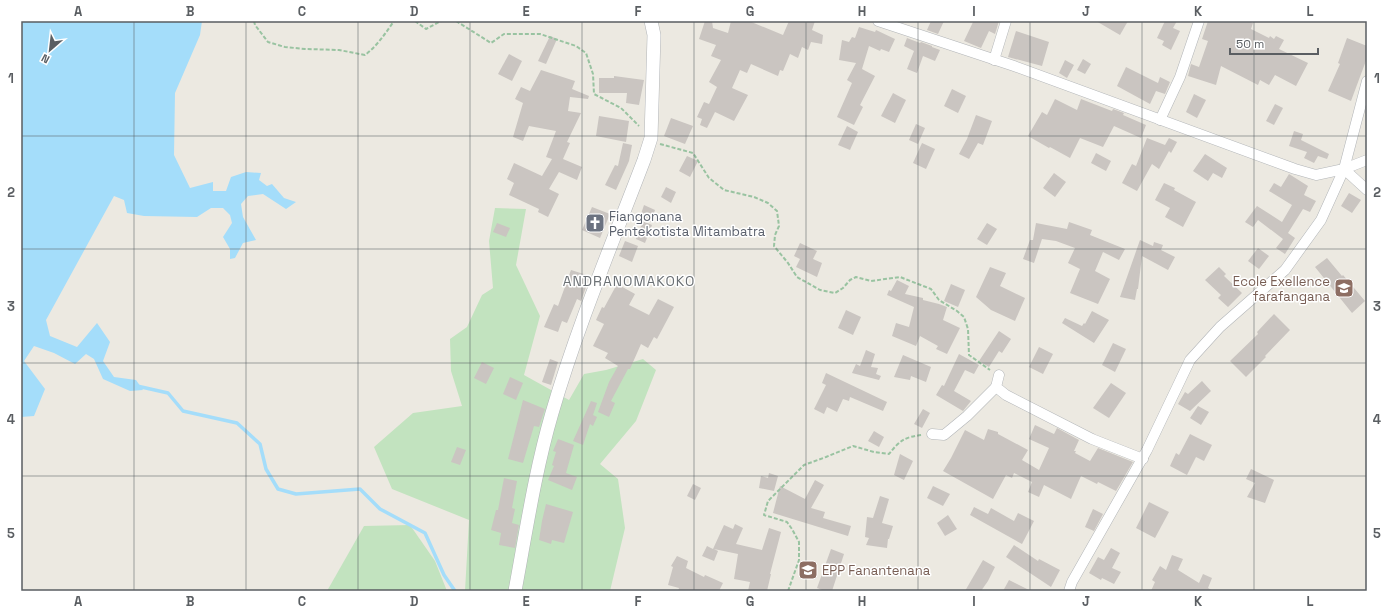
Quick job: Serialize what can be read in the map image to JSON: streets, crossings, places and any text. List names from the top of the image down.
{
  "districts": ["ANDRANOMAKOKO"],
  "places": {
    "church": ["Fiangonana Pentekotista Mitambatra"],
    "school or university": ["Ecole Exellence farafangana", "EPP Fanantenana"]
  },
  "scale_bar": "50 m",
  "north": "bottom left",
  "grid": {
    "columns": [
      "A",
      "B",
      "C",
      "D",
      "E",
      "F",
      "G",
      "H",
      "I",
      "J",
      "K",
      "L"
    ],
    "rows": [
      "1",
      "2",
      "3",
      "4",
      "5"
    ]
  }
}
